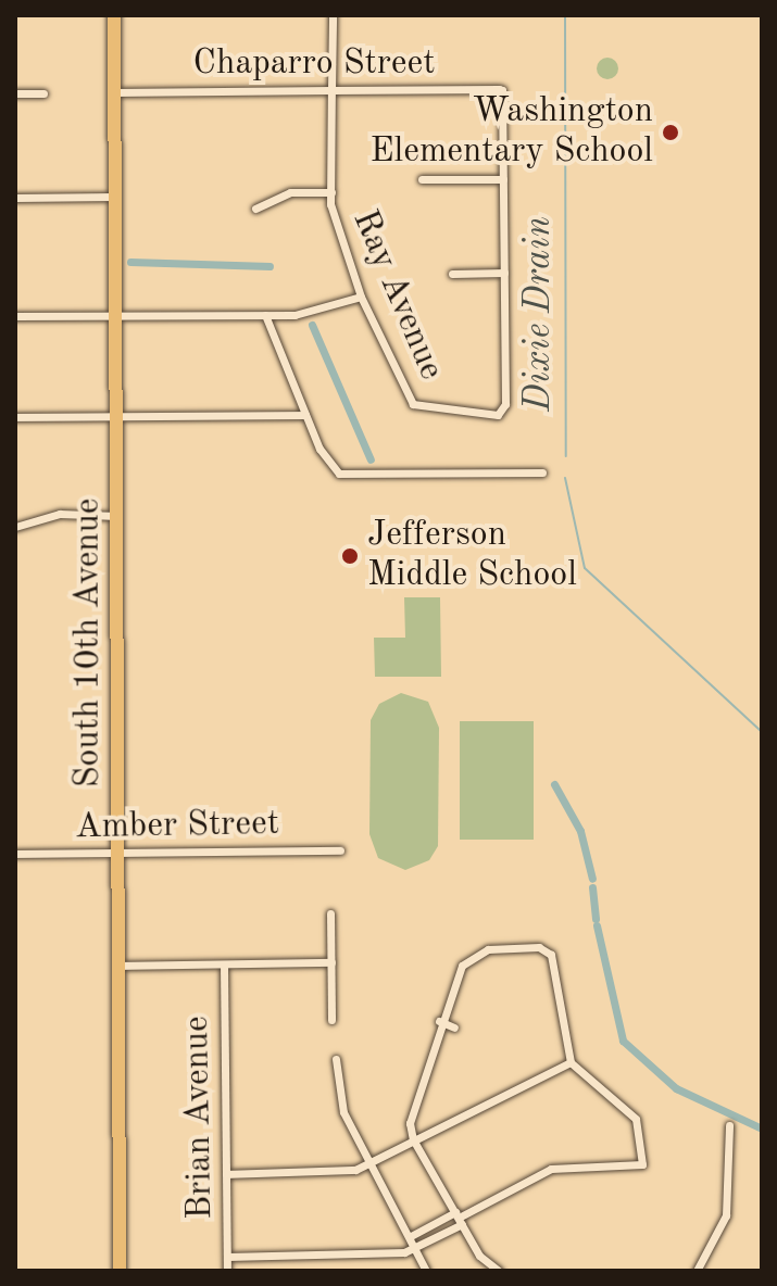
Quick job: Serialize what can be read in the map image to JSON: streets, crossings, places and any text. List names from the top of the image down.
{
  "streets": {
    "main road": ["South 10th Avenue"],
    "street": [
      "Chaparro Street",
      "Ray Avenue",
      "Amber Street",
      "Brian Avenue"
    ]
  },
  "crossings": [
    ["Chaparro Street", "Ray Avenue"],
    ["Chaparro Street", "South 10th Avenue"],
    ["South 10th Avenue", "Amber Street"]
  ],
  "water": ["Dixie Drain"],
  "places": ["Washington Elementary School", "Jefferson Middle School"]
}
